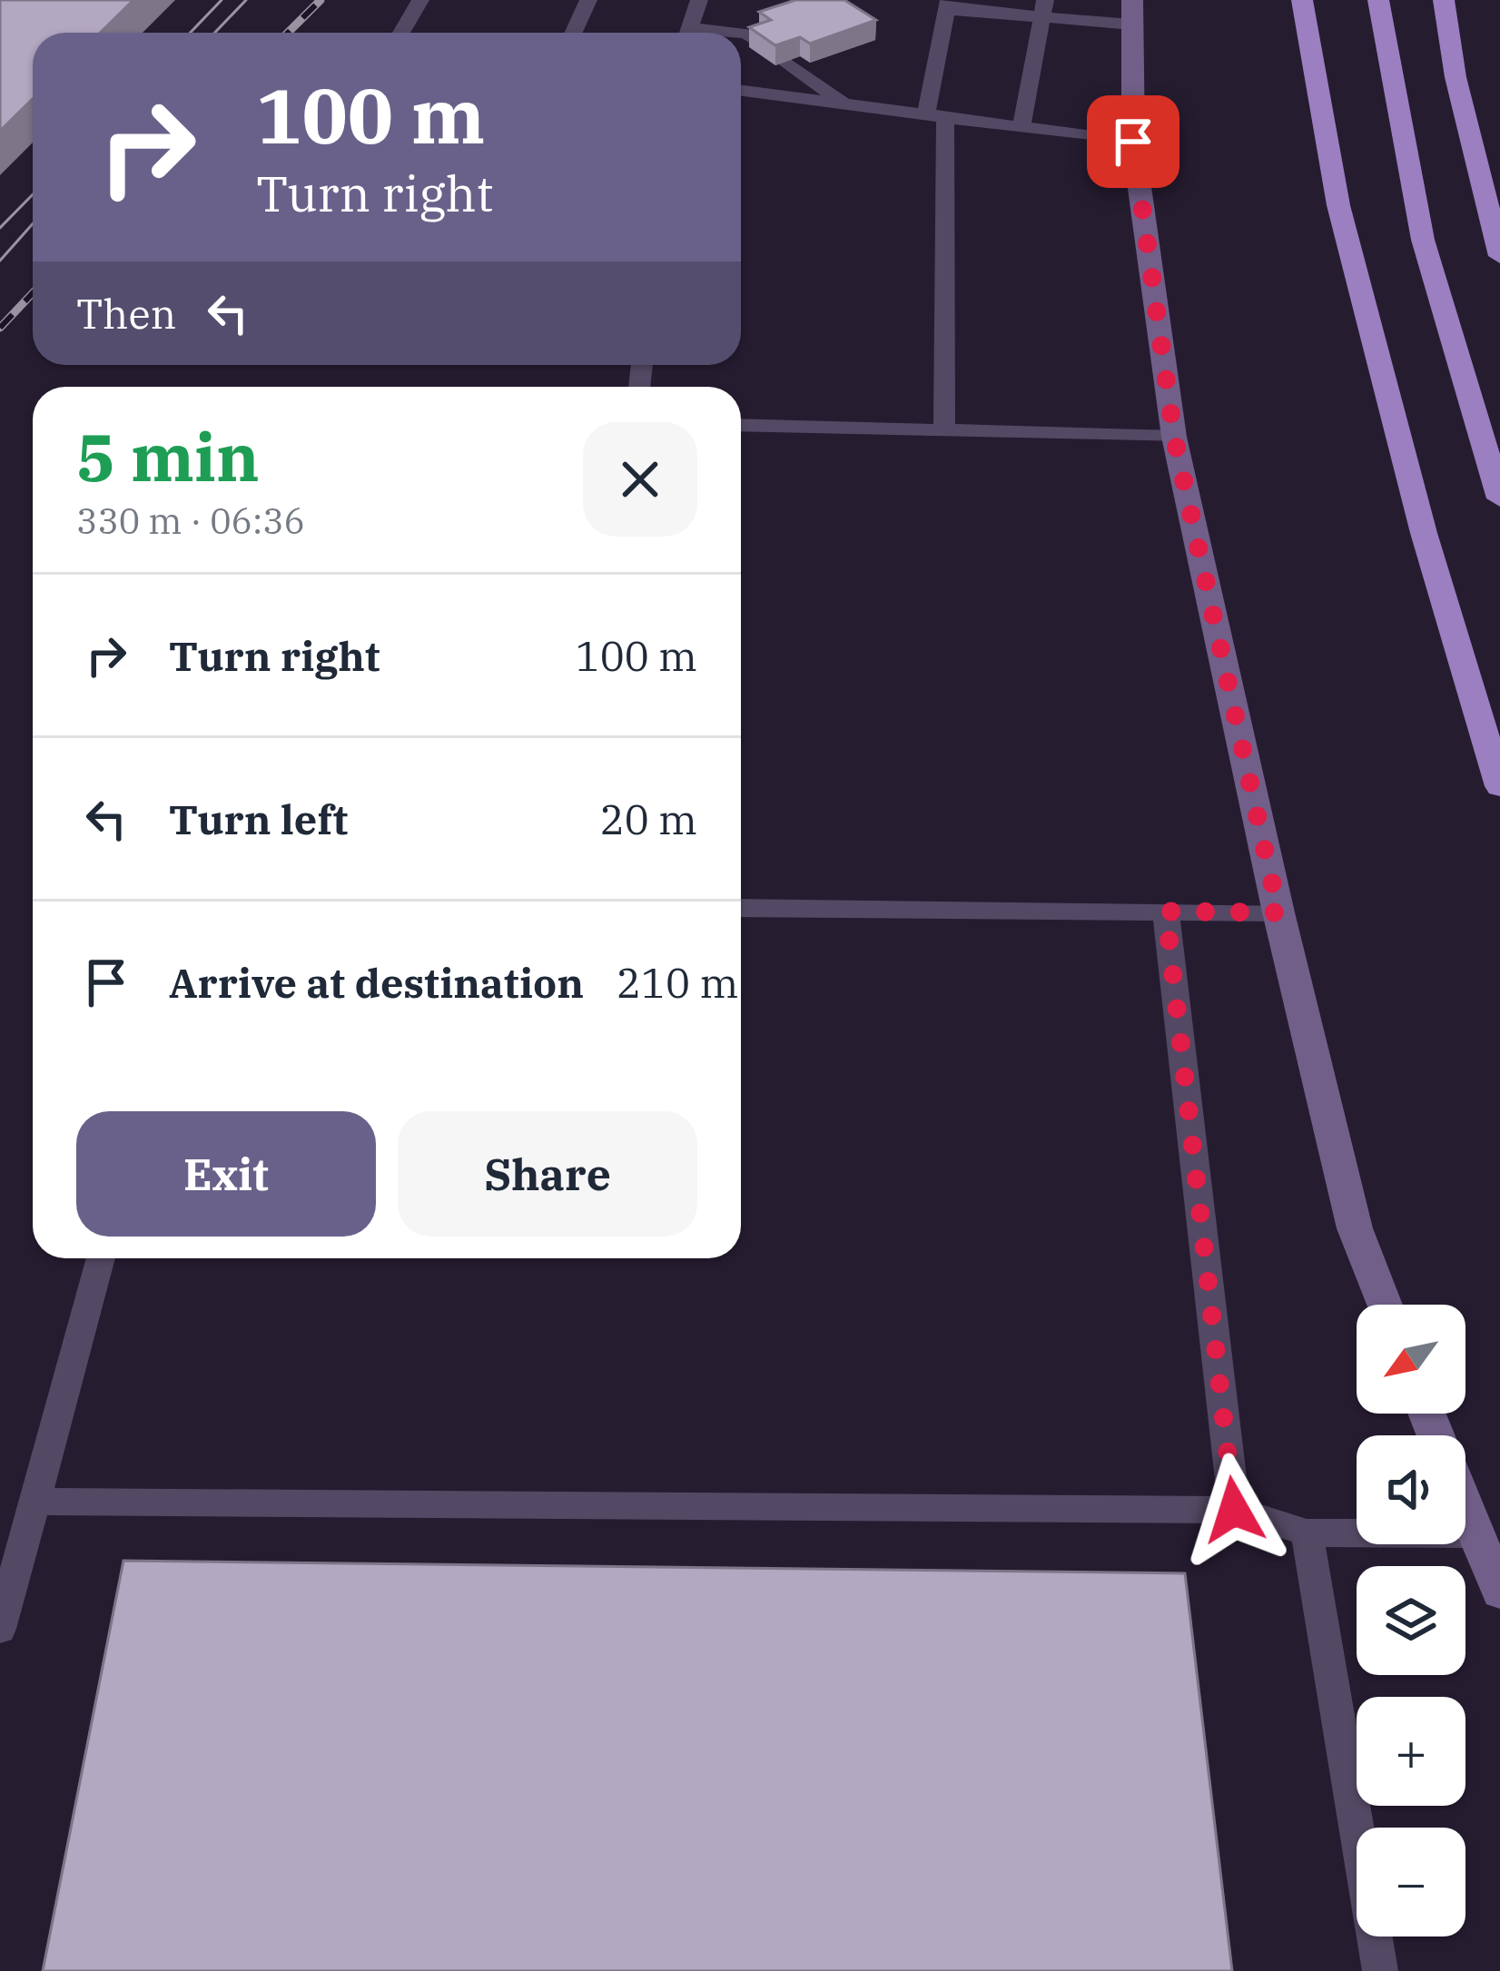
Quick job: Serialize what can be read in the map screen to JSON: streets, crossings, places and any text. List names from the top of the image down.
{
  "north": "bottom left",
  "page": {
    "turn": ["100 m", "Turn right"],
    "then": "Then",
    "heading": ["5 min", "330 m · 06:36"],
    "list": [
      {
        "name": "Turn right",
        "value": "100 m"
      },
      {
        "name": "Turn left",
        "value": "20 m"
      },
      {
        "name": "Arrive at destination",
        "value": "210 m"
      }
    ],
    "buttons": ["Exit", "Share"],
    "map_buttons": ["+", "−"]
  }
}
